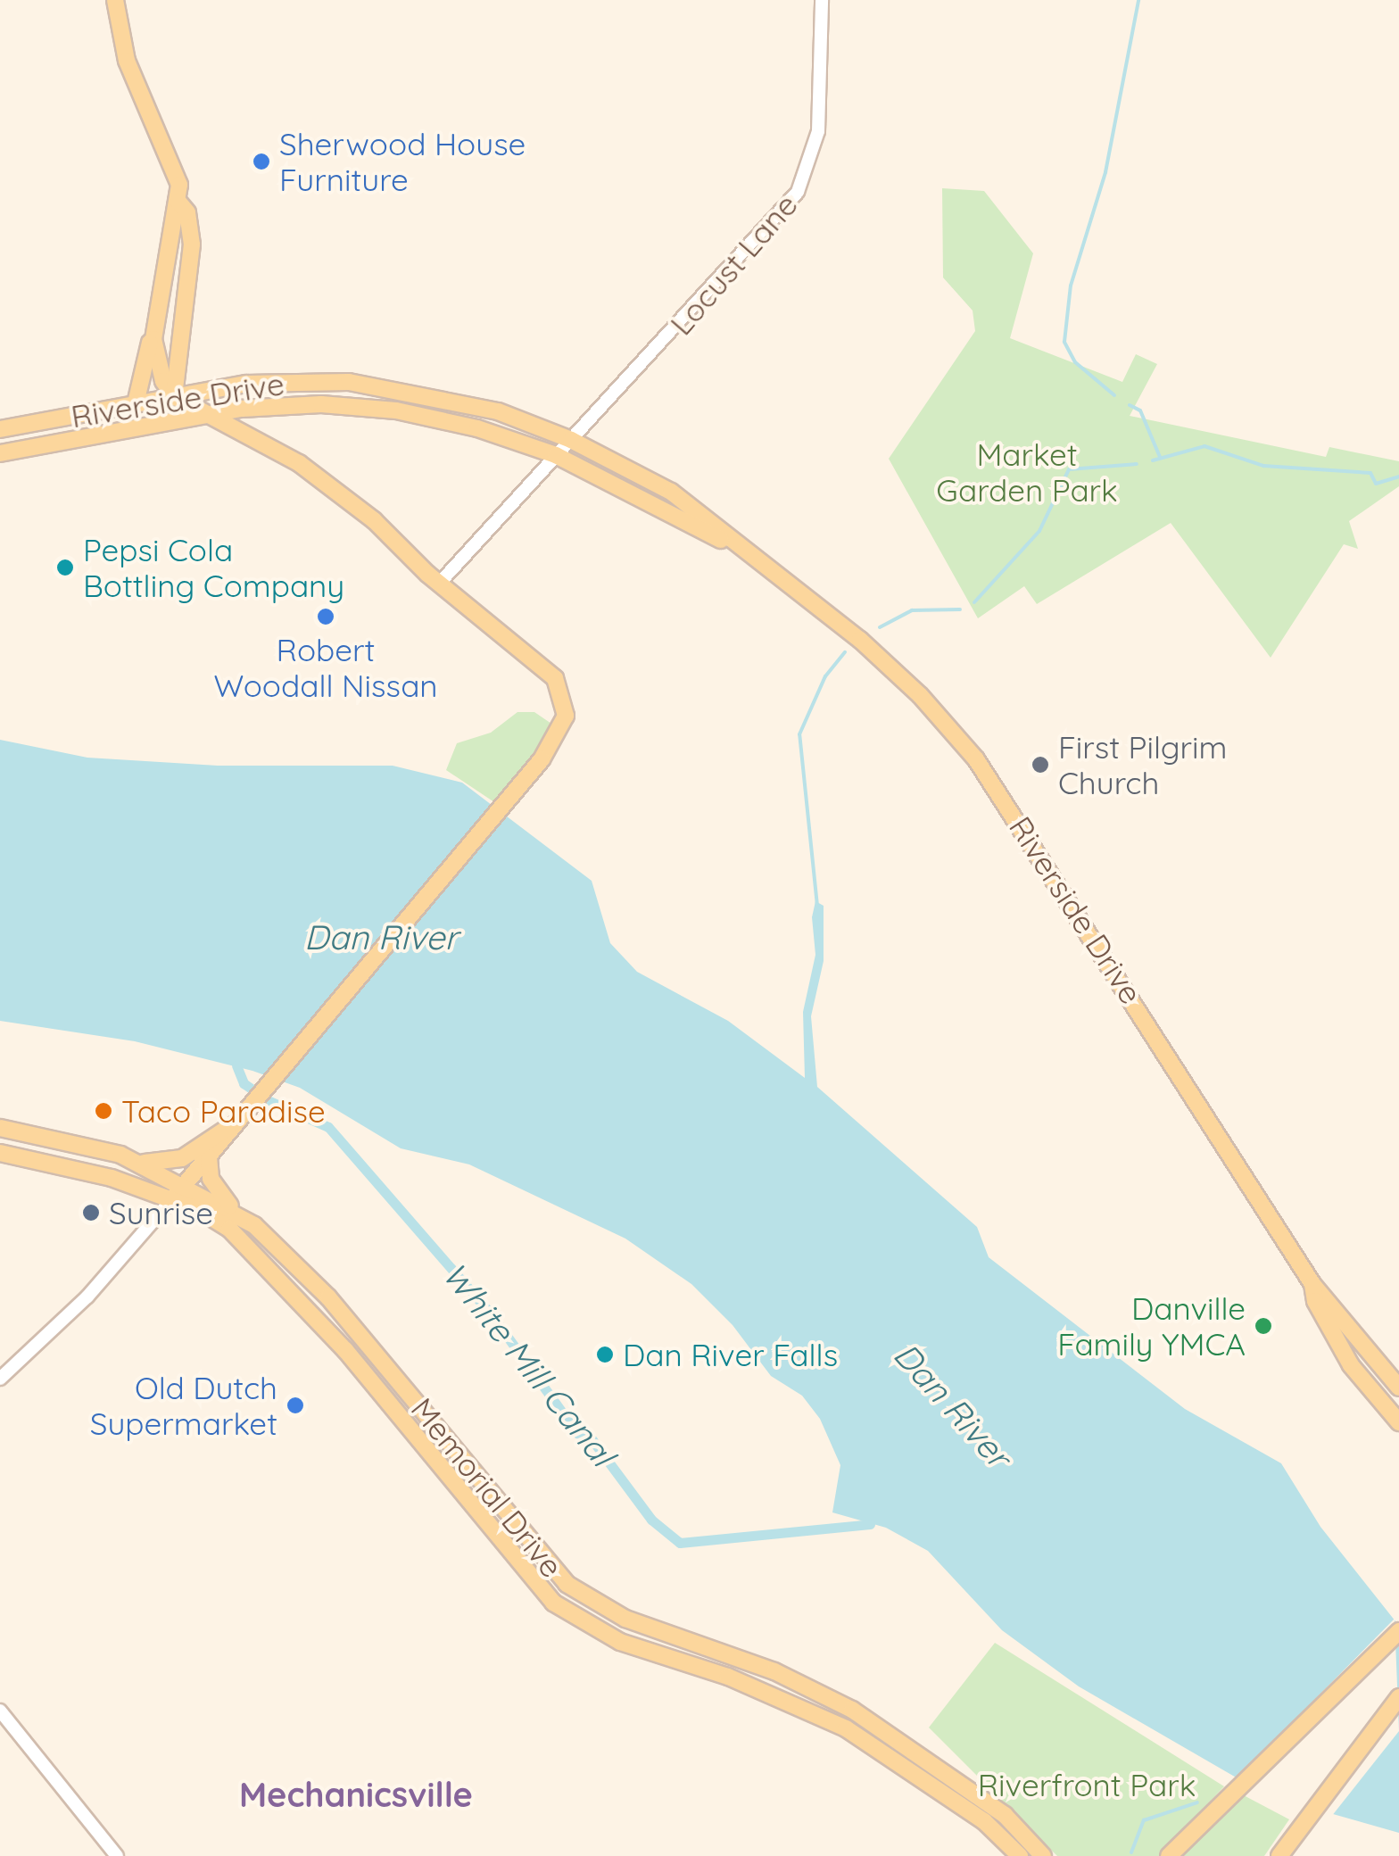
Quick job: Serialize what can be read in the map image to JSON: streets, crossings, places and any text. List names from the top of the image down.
{
  "streets": {
    "main road": ["Riverside Drive", "Memorial Drive"],
    "street": ["Locust Lane"]
  },
  "crossings": [
    ["Locust Lane", "Riverside Drive"]
  ],
  "districts": ["Mechanicsville"],
  "water": ["Dan River", "White Mill Canal"],
  "parks": ["Market Garden Park", "Riverfront Park"],
  "places": [
    "Sherwood House Furniture",
    "Pepsi Cola Bottling Company",
    "Robert Woodall Nissan",
    "First Pilgrim Church",
    "Taco Paradise",
    "Sunrise",
    "Danville Family YMCA",
    "Dan River Falls",
    "Old Dutch Supermarket"
  ]
}
